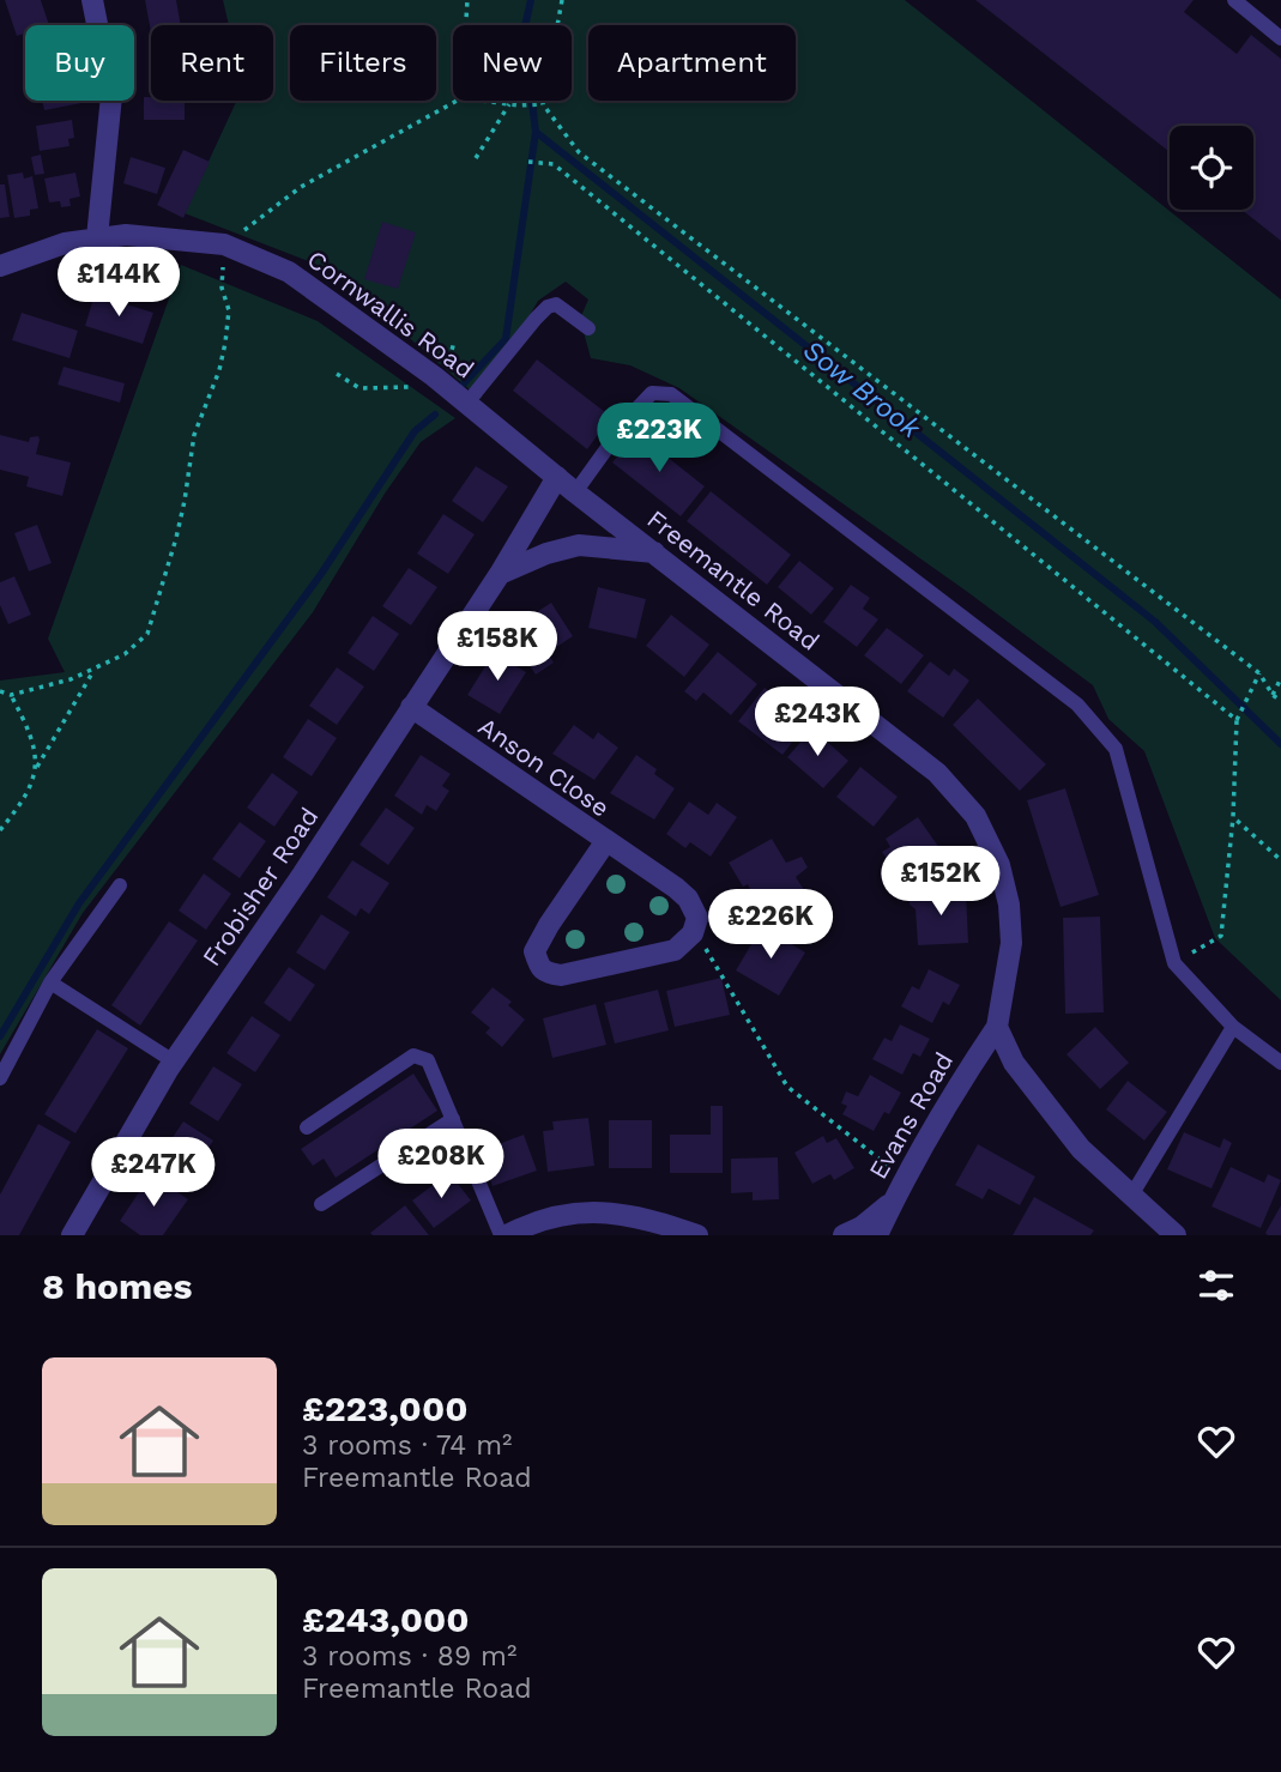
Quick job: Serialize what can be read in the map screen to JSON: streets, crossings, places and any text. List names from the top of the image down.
{
  "streets": {
    "street": [
      "Cornwallis Road",
      "Freemantle Road",
      "Anson Close",
      "Frobisher Road",
      "Evans Road"
    ]
  },
  "crossings": [
    ["Cornwallis Road", "Freemantle Road"],
    ["Cornwallis Road", "Frobisher Road"],
    ["Freemantle Road", "Evans Road"],
    ["Anson Close", "Frobisher Road"]
  ],
  "water": ["Sow Brook"],
  "page": {
    "chip": [
      "Buy",
      "Rent",
      "Filters",
      "New",
      "Apartment"
    ],
    "price": [
      "£144K",
      "£223K",
      "£158K",
      "£243K",
      "£152K",
      "£226K",
      "£208K",
      "£247K"
    ],
    "heading": "8 homes",
    "list": [
      {
        "name": "£223,000",
        "note": "3 rooms · 74 m² · Freemantle Road"
      },
      {
        "name": "£243,000",
        "note": "3 rooms · 89 m² · Freemantle Road"
      }
    ]
  }
}
